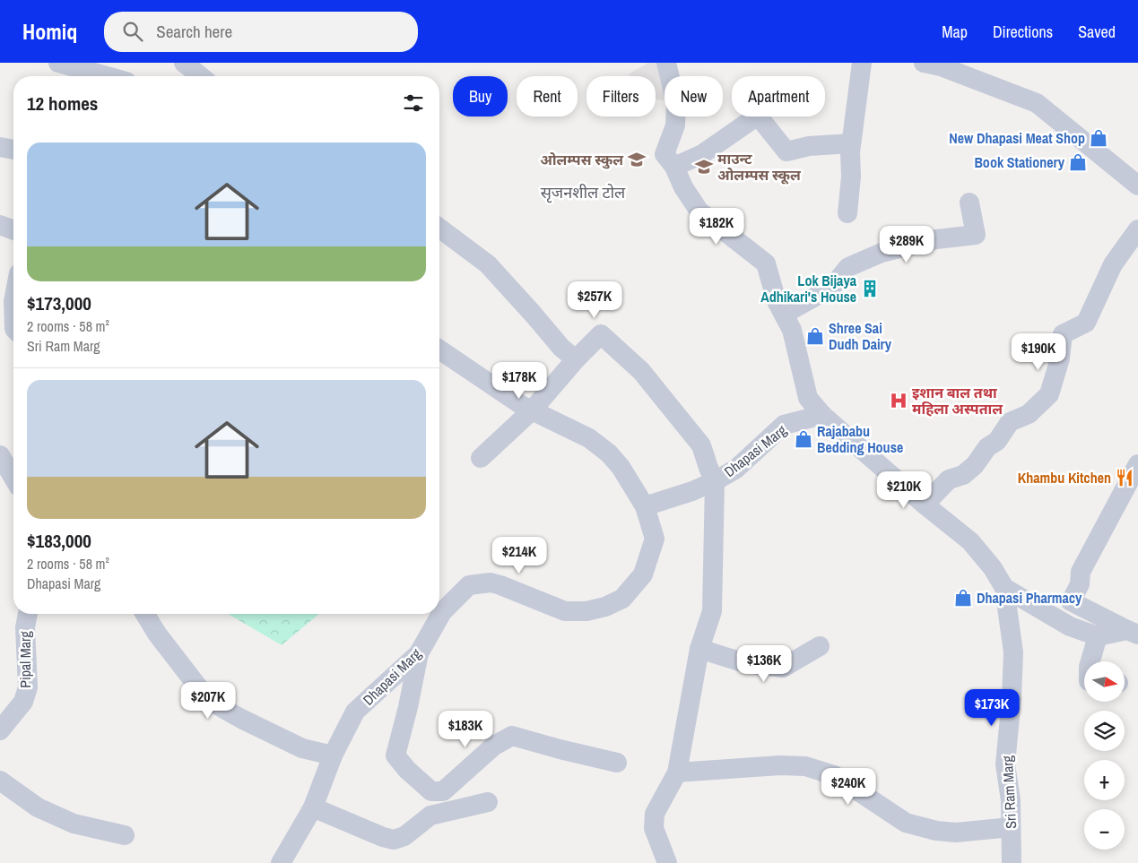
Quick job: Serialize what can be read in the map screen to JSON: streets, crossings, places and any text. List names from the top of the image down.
{
  "streets": {
    "street": ["Dhapasi Marg", "Pipal Marg", "Sri Ram Marg"]
  },
  "districts": ["सृजनशील टोल"],
  "places": {
    "shop": [
      "New Dhapasi Meat Shop",
      "Book Stationery",
      "Shree Sai Dudh Dairy",
      "Rajababu Bedding House",
      "Dhapasi Pharmacy"
    ],
    "school or university": ["ओलम्पस स्कुल", "माउन्ट ओलम्पस स्कूल"],
    "building": ["Lok Bijaya Adhikari's House"],
    "hospital": ["इशान बाल तथा महिला अस्पताल"],
    "restaurant": ["Khambu Kitchen"]
  },
  "north": "right",
  "page": {
    "header": "Homiq",
    "search": "Search here",
    "nav": ["Map", "Directions", "Saved"],
    "chip": [
      "Buy",
      "Rent",
      "Filters",
      "New",
      "Apartment"
    ],
    "heading": "12 homes",
    "list": [
      {
        "name": "$173,000",
        "note": "2 rooms · 58 m² · Sri Ram Marg"
      },
      {
        "name": "$183,000",
        "note": "2 rooms · 58 m² · Dhapasi Marg"
      }
    ],
    "price": [
      "$182K",
      "$289K",
      "$257K",
      "$190K",
      "$178K",
      "$210K",
      "$214K",
      "$136K",
      "$207K",
      "$173K",
      "$183K",
      "$240K"
    ],
    "map_buttons": ["+", "−"]
  }
}
